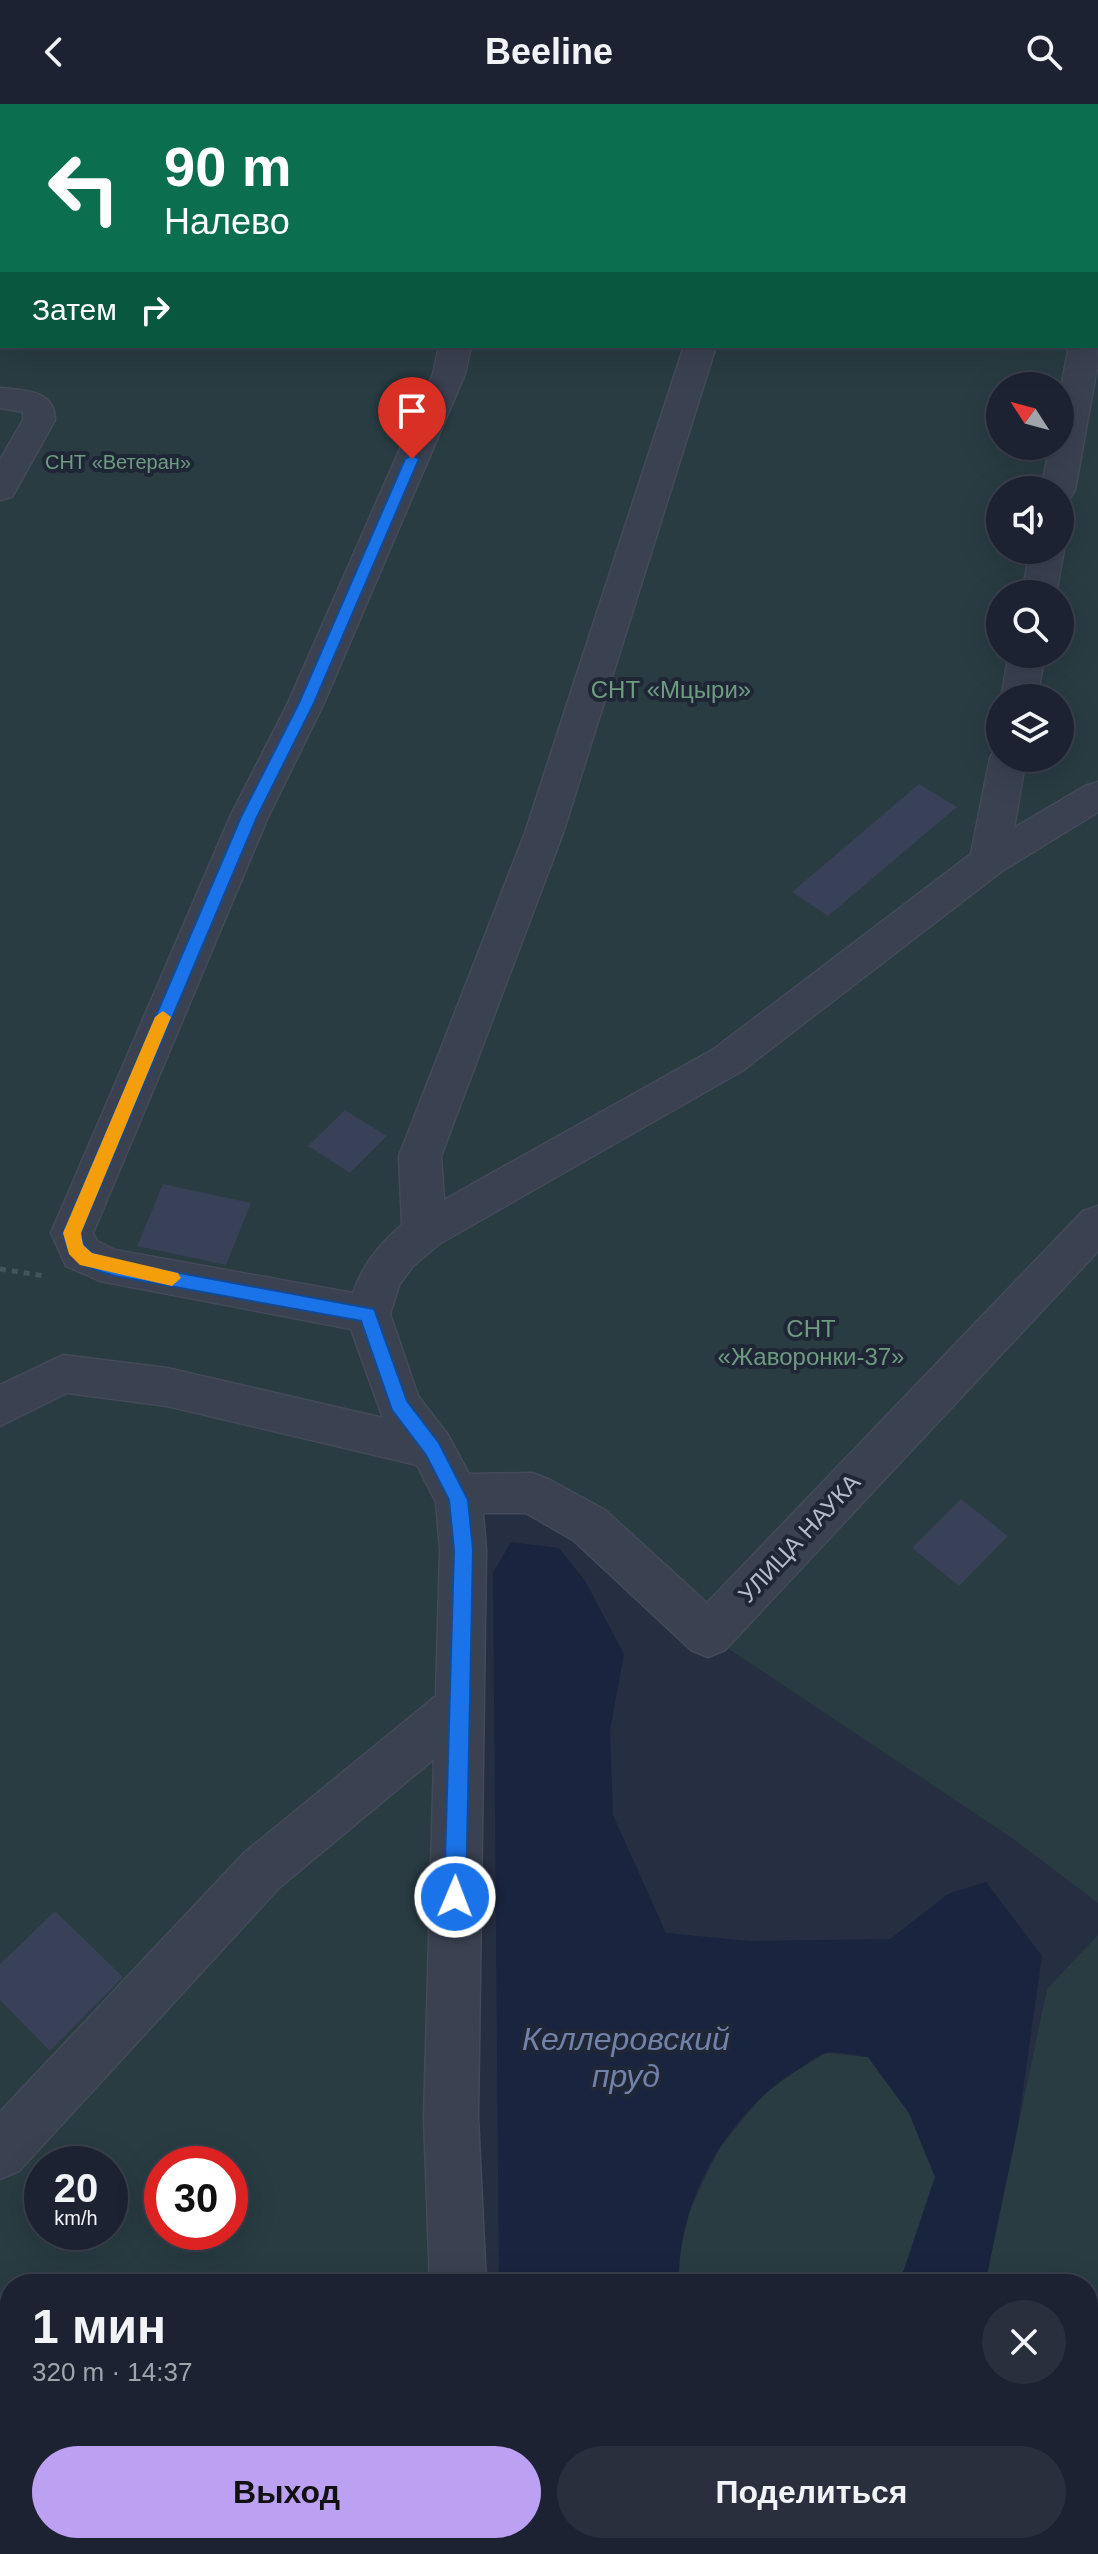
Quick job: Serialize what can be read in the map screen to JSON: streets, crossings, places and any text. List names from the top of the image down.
{
  "streets": {
    "street": ["УЛИЦА НАУКА"]
  },
  "water": ["Келлеровский пруд"],
  "parks": ["СНТ «Ветеран»", "СНТ «Мцыри»", "СНТ «Жаворонки-37»"],
  "north": "top left",
  "page": {
    "header": "Beeline",
    "turn": ["90 m", "Налево"],
    "then": "Затем",
    "speed": "20 km/h",
    "limit": "30",
    "heading": ["1 мин", "320 m · 14:37"],
    "buttons": ["Выход", "Поделиться"]
  }
}
